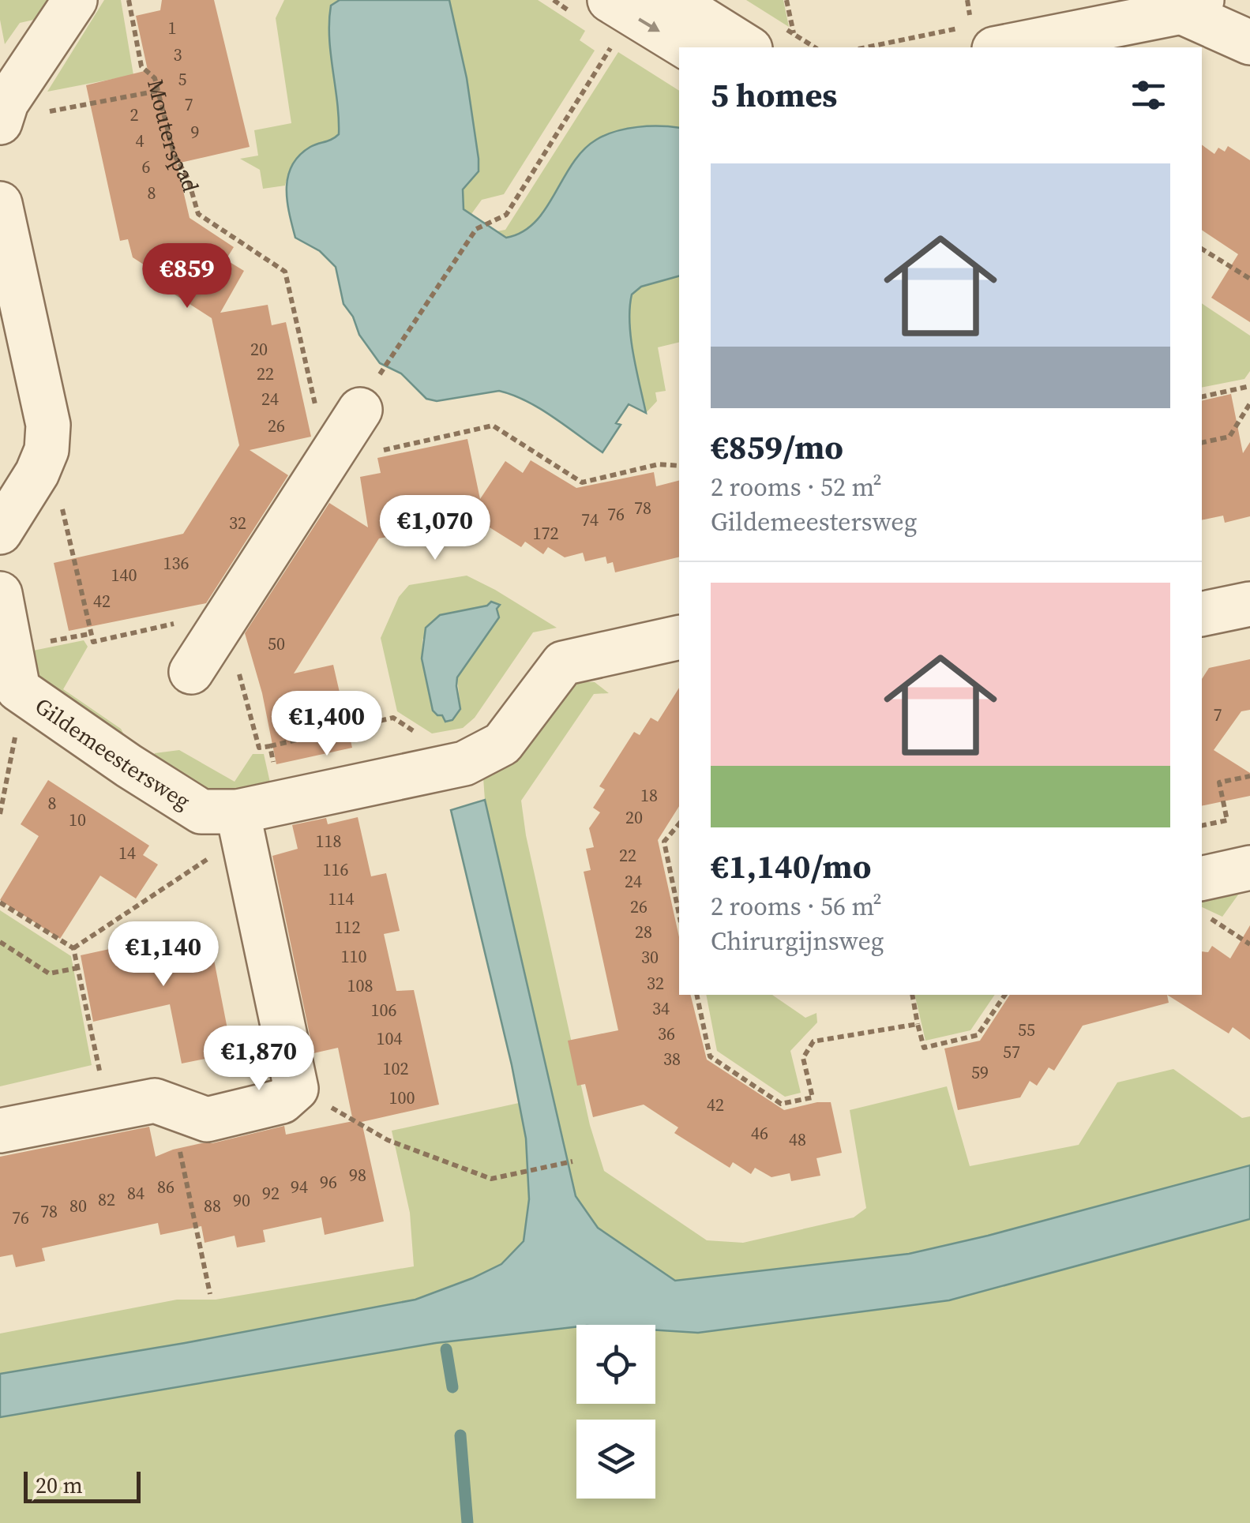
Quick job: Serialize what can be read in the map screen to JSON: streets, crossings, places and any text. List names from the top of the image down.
{
  "streets": {
    "street": ["Gildemeestersweg"],
    "path": ["Mouterspad"]
  },
  "house_numbers": [
    "1",
    "3",
    "5",
    "7",
    "2",
    "9",
    "4",
    "6",
    "8",
    "20",
    "22",
    "24",
    "26",
    "78",
    "76",
    "74",
    "32",
    "172",
    "136",
    "140",
    "42",
    "50",
    "7",
    "18",
    "8",
    "20",
    "10",
    "118",
    "14",
    "22",
    "116",
    "24",
    "114",
    "26",
    "112",
    "28",
    "110",
    "30",
    "32",
    "108",
    "34",
    "106",
    "55",
    "36",
    "104",
    "57",
    "38",
    "102",
    "59",
    "100",
    "42",
    "46",
    "48",
    "98",
    "96",
    "86",
    "94",
    "84",
    "92",
    "82",
    "90",
    "80",
    "88",
    "78",
    "76"
  ],
  "scale_bar": "20 m",
  "page": {
    "heading": "5 homes",
    "list": [
      {
        "name": "€859/mo",
        "note": "2 rooms · 52 m² · Gildemeestersweg"
      },
      {
        "name": "€1,140/mo",
        "note": "2 rooms · 56 m² · Chirurgijnsweg"
      }
    ],
    "price": [
      "€859",
      "€1,070",
      "€1,400",
      "€1,140",
      "€1,870"
    ],
    "scale": "20 m"
  }
}
